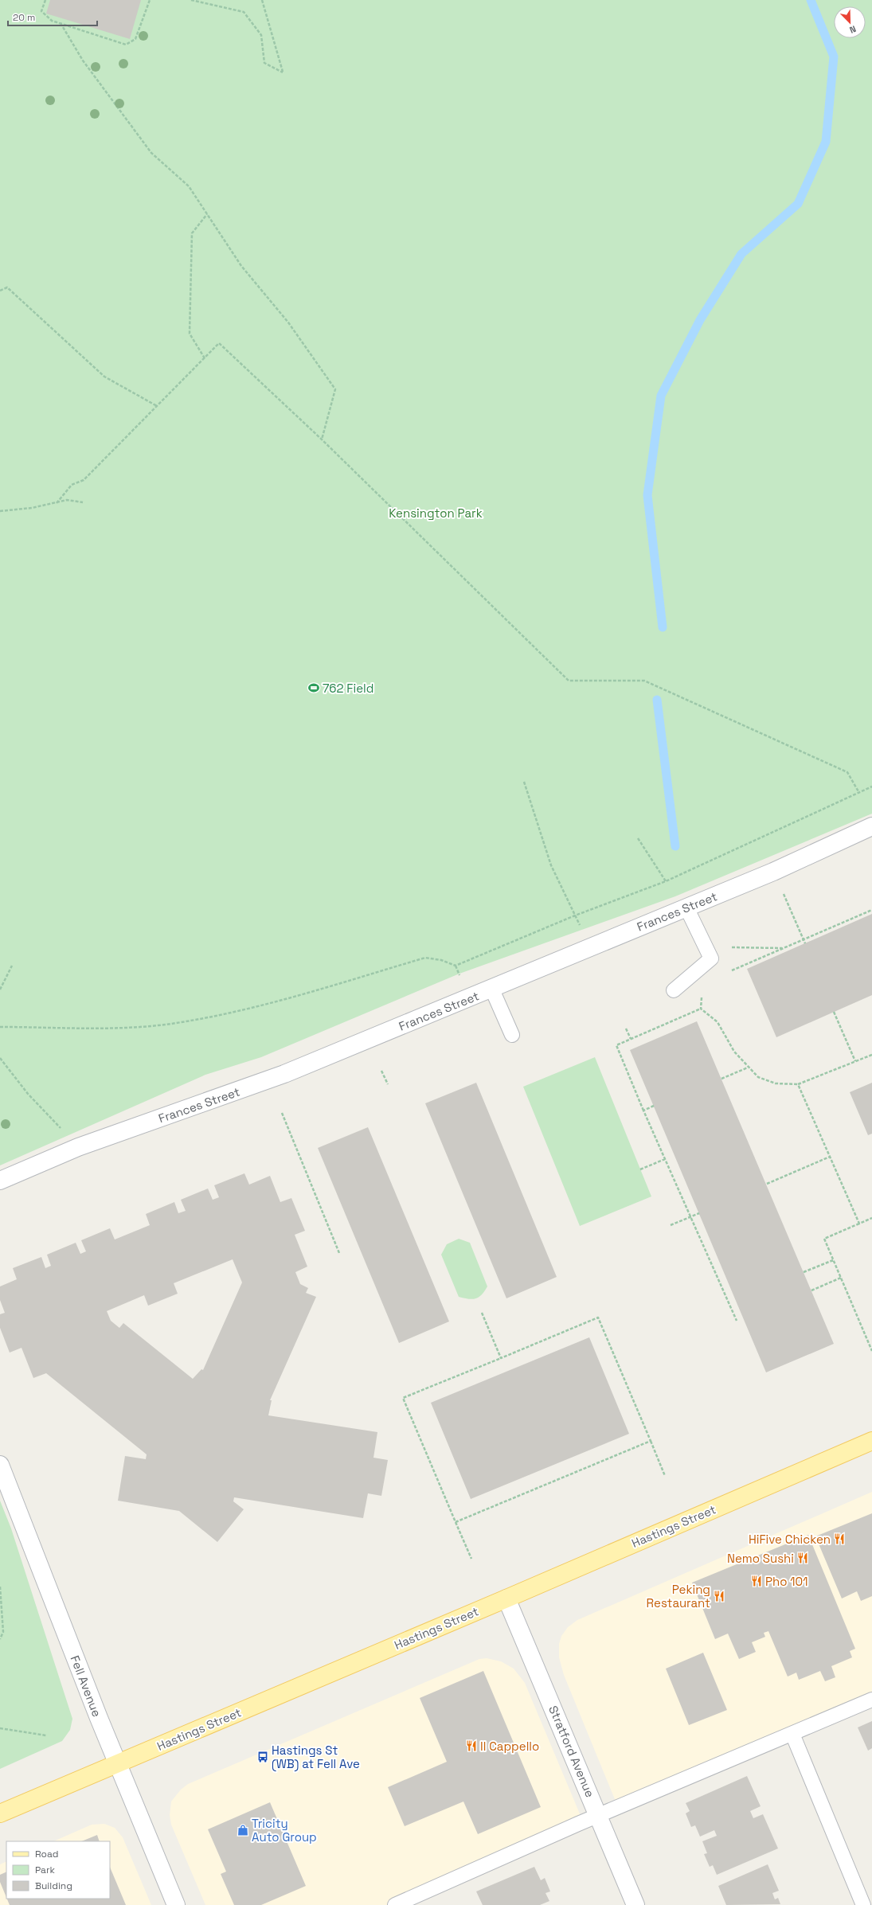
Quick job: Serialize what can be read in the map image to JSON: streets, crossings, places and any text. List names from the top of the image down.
{
  "streets": {
    "main road": ["Hastings Street"],
    "street": ["Frances Street", "Fell Avenue", "Stratford Avenue"]
  },
  "crossings": [
    ["Hastings Street", "Fell Avenue"],
    ["Hastings Street", "Stratford Avenue"]
  ],
  "parks": ["Kensington Park"],
  "places": {
    "sports": ["762 Field"],
    "restaurant": [
      "HiFive Chicken",
      "Nemo Sushi",
      "Pho 101",
      "Peking Restaurant",
      "Il Cappello"
    ],
    "bus stop": ["Hastings St (WB) at Fell Ave"],
    "shop": ["Tricity Auto Group"]
  },
  "legend": ["Road", "Park", "Building"],
  "scale_bar": "20 m",
  "north": "bottom right"
}
